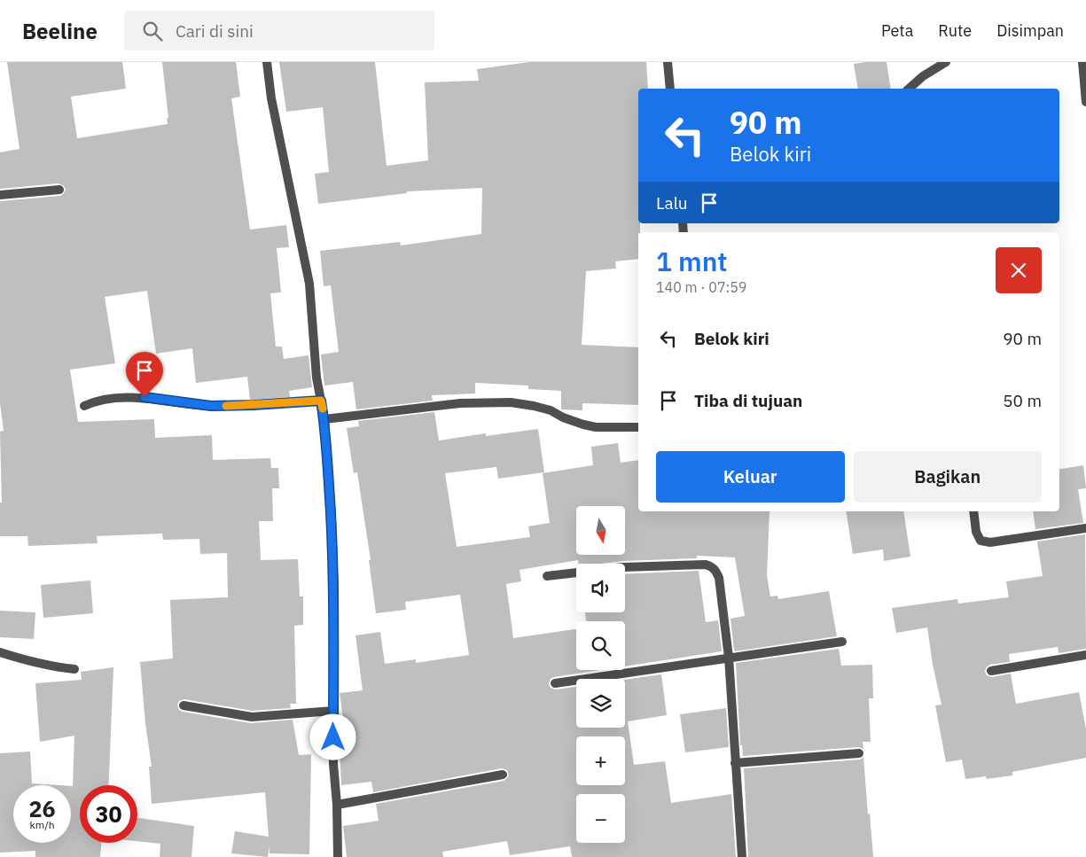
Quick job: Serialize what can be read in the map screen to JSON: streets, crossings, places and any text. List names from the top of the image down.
{
  "north": "bottom",
  "page": {
    "header": "Beeline",
    "search": "Cari di sini",
    "nav": ["Peta", "Rute", "Disimpan"],
    "turn": ["90 m", "Belok kiri"],
    "then": "Lalu",
    "heading": ["1 mnt", "140 m · 07:59"],
    "list": [
      {
        "name": "Belok kiri",
        "value": "90 m"
      },
      {
        "name": "Tiba di tujuan",
        "value": "50 m"
      }
    ],
    "buttons": ["Keluar", "Bagikan"],
    "map_buttons": ["+", "−"],
    "speed": "26 km/h",
    "limit": "30"
  }
}
